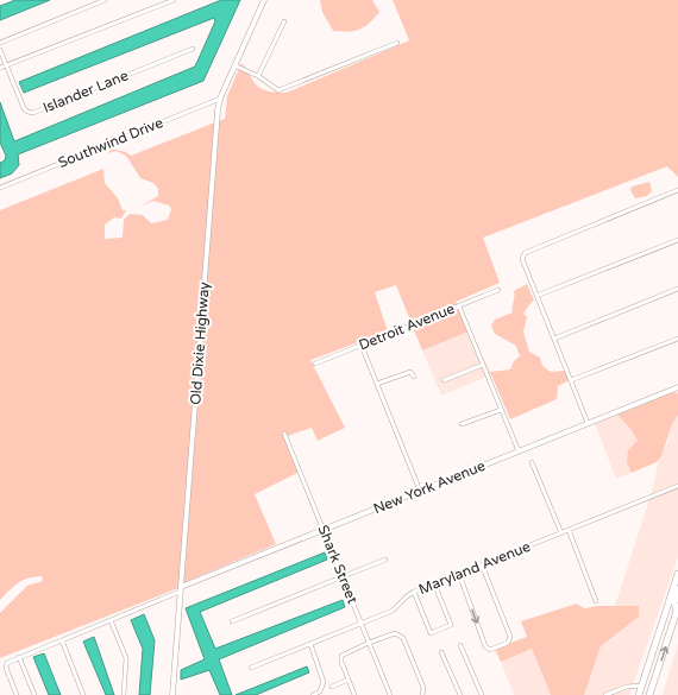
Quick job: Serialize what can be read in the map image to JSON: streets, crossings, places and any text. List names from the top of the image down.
{
  "streets": {
    "street": [
      "Islander Lane",
      "Southwind Drive",
      "Detroit Avenue",
      "Old Dixie Highway",
      "New York Avenue",
      "Shark Street",
      "Maryland Avenue"
    ]
  },
  "crossings": [
    ["Southwind Drive", "Old Dixie Highway"],
    ["Old Dixie Highway", "New York Avenue"],
    ["New York Avenue", "Shark Street"],
    ["Shark Street", "Maryland Avenue"]
  ]
}
